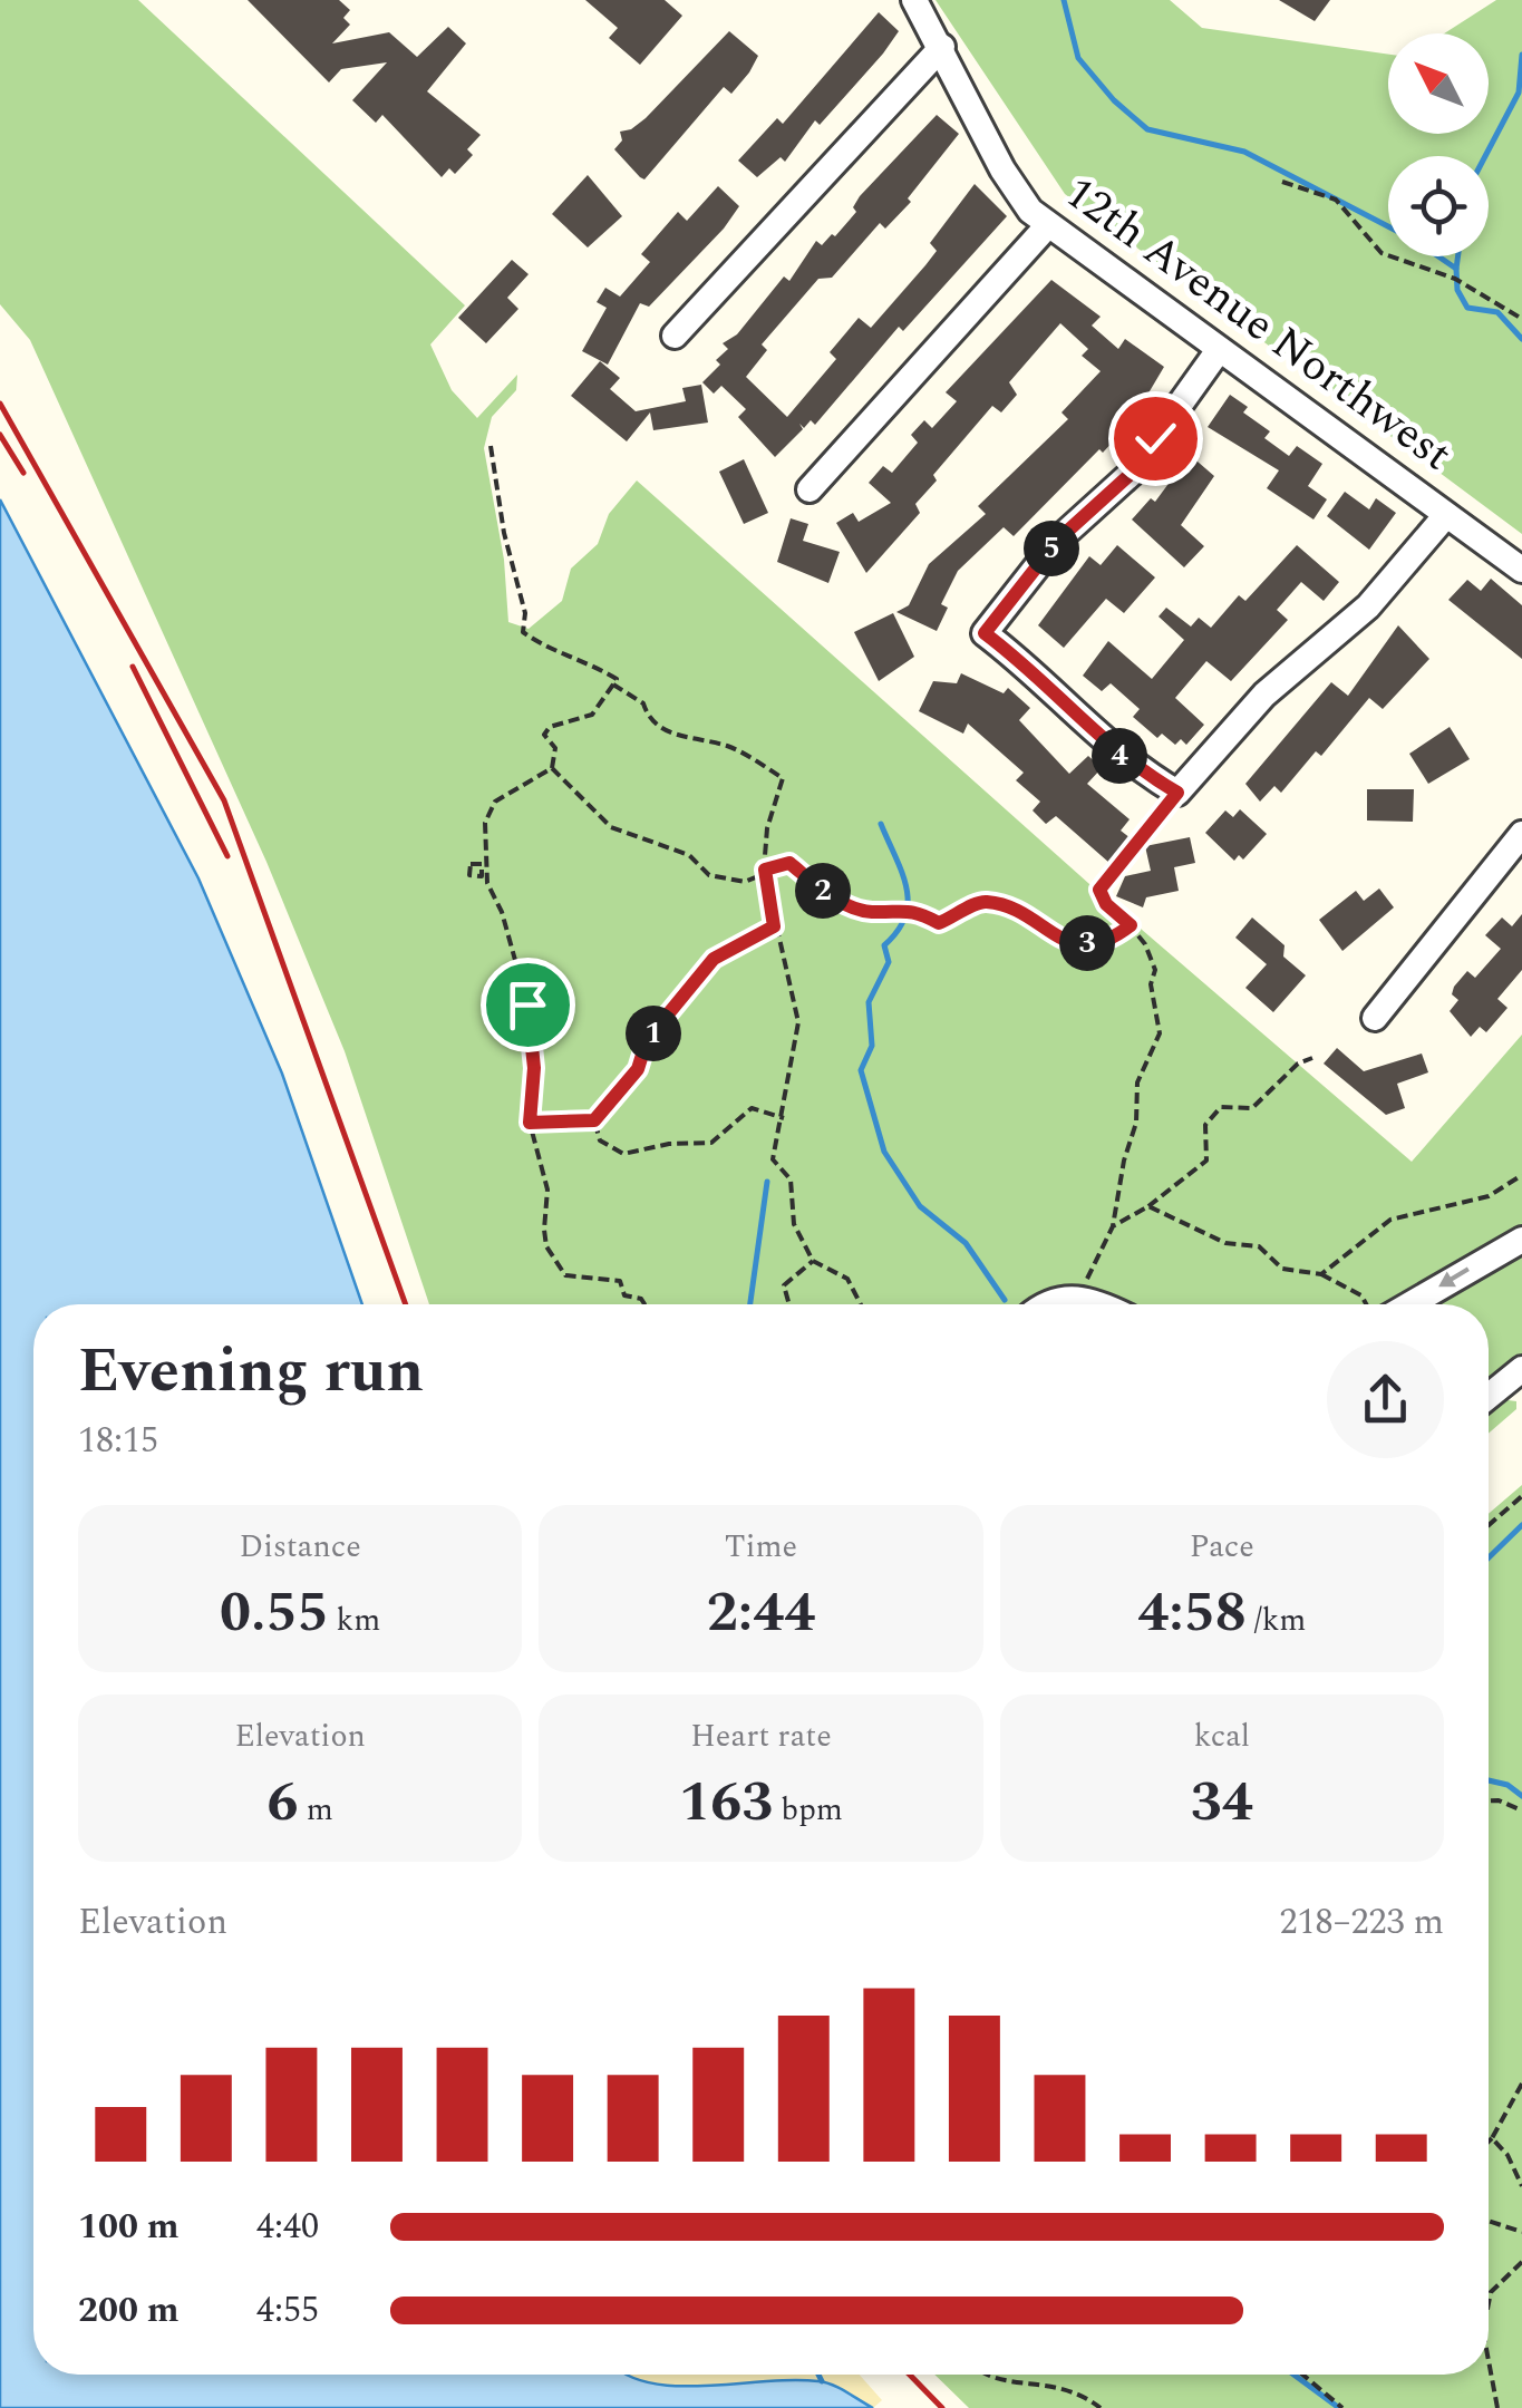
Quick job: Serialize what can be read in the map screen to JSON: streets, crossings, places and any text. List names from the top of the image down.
{
  "streets": {
    "street": ["12th Avenue Northwest"]
  },
  "north": "top left",
  "page": {
    "pins": [
      "5",
      "4",
      "2",
      "3",
      "1"
    ],
    "heading": ["Evening run", "18:15"],
    "stats": [
      ["Distance", "0.55 km"],
      ["Time", "2:44"],
      ["Pace", "4:58 /km"],
      ["Elevation", "6 m"],
      ["Heart rate", "163 bpm"],
      ["kcal", "34"]
    ],
    "chart": ["Elevation", "218–223 m"],
    "list": [
      {
        "name": "100 m",
        "note": "4:40"
      },
      {
        "name": "200 m",
        "note": "4:55"
      }
    ]
  }
}
